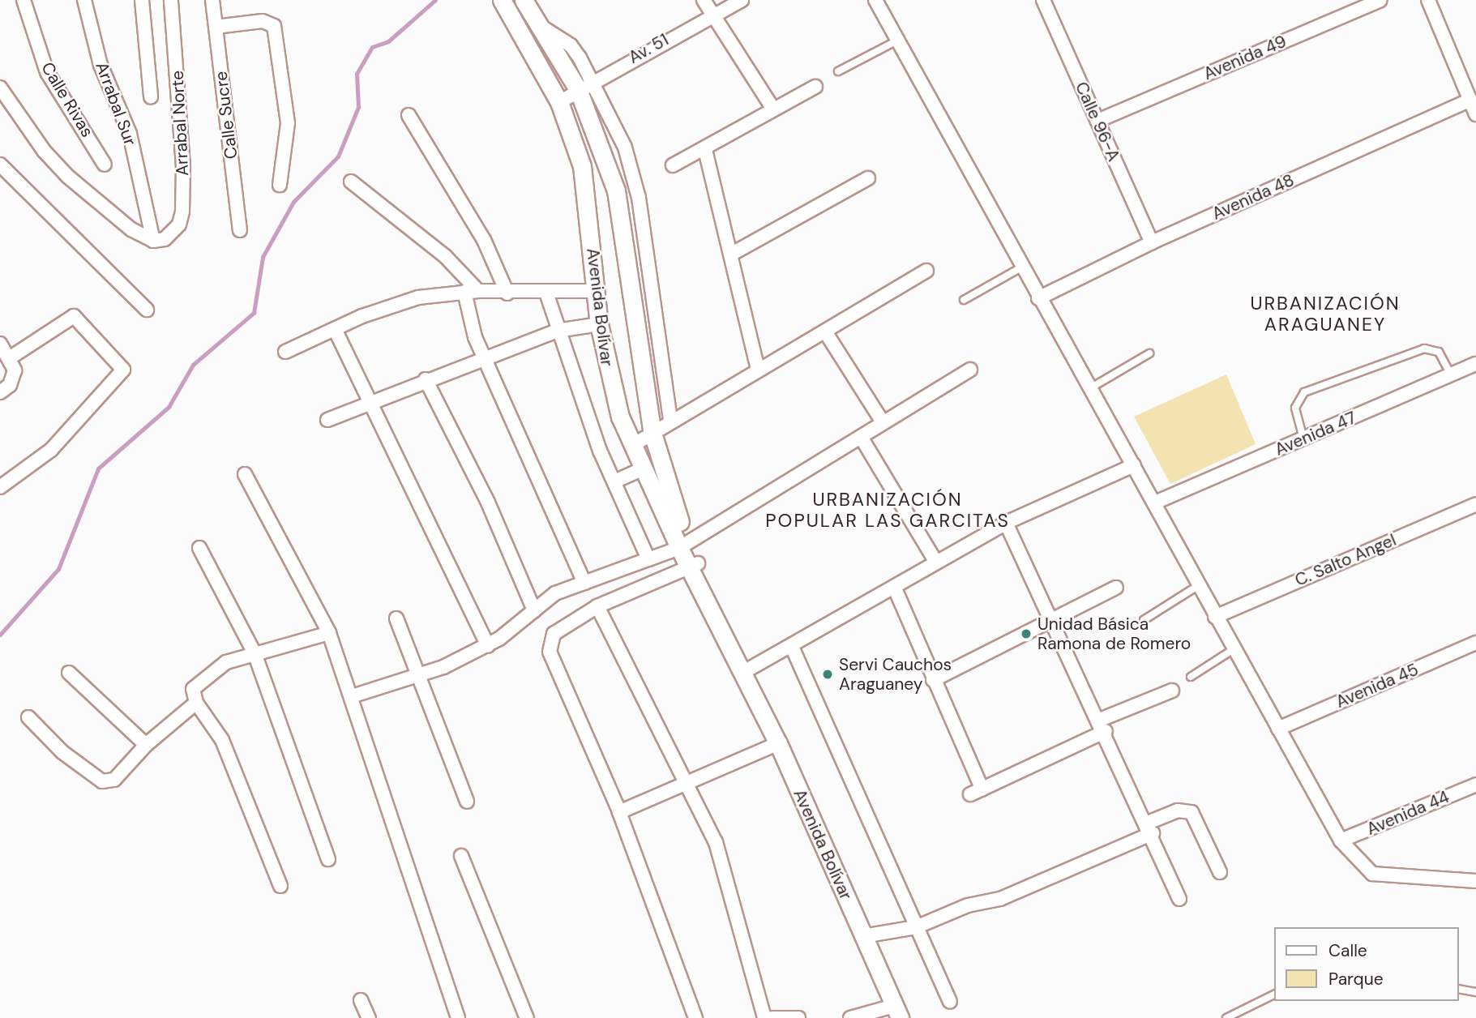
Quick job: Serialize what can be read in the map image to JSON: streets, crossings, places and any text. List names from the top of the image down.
{
  "streets": {
    "main road": ["Avenida Bolívar"],
    "street": [
      "Av. 51",
      "Avenida 49",
      "Calle Rivas",
      "Arrabal Sur",
      "Calle Sucre",
      "Calle 96-A",
      "Arrabal Norte",
      "Avenida 48",
      "Avenida 47",
      "C. Salto Angel",
      "Avenida 45",
      "Avenida 44"
    ]
  },
  "crossings": [
    ["Av. 51", "Avenida Bolívar"],
    ["Avenida 49", "Calle 96-A"],
    ["Arrabal Sur", "Arrabal Norte"],
    ["Calle 96-A", "Avenida 48"]
  ],
  "districts": ["URBANIZACIÓN ARAGUANEY", "URBANIZACIÓN POPULAR LAS GARCITAS"],
  "places": ["Unidad Básica Ramona de Romero", "Servi Cauchos Araguaney"],
  "legend": ["Calle", "Parque"]
}
